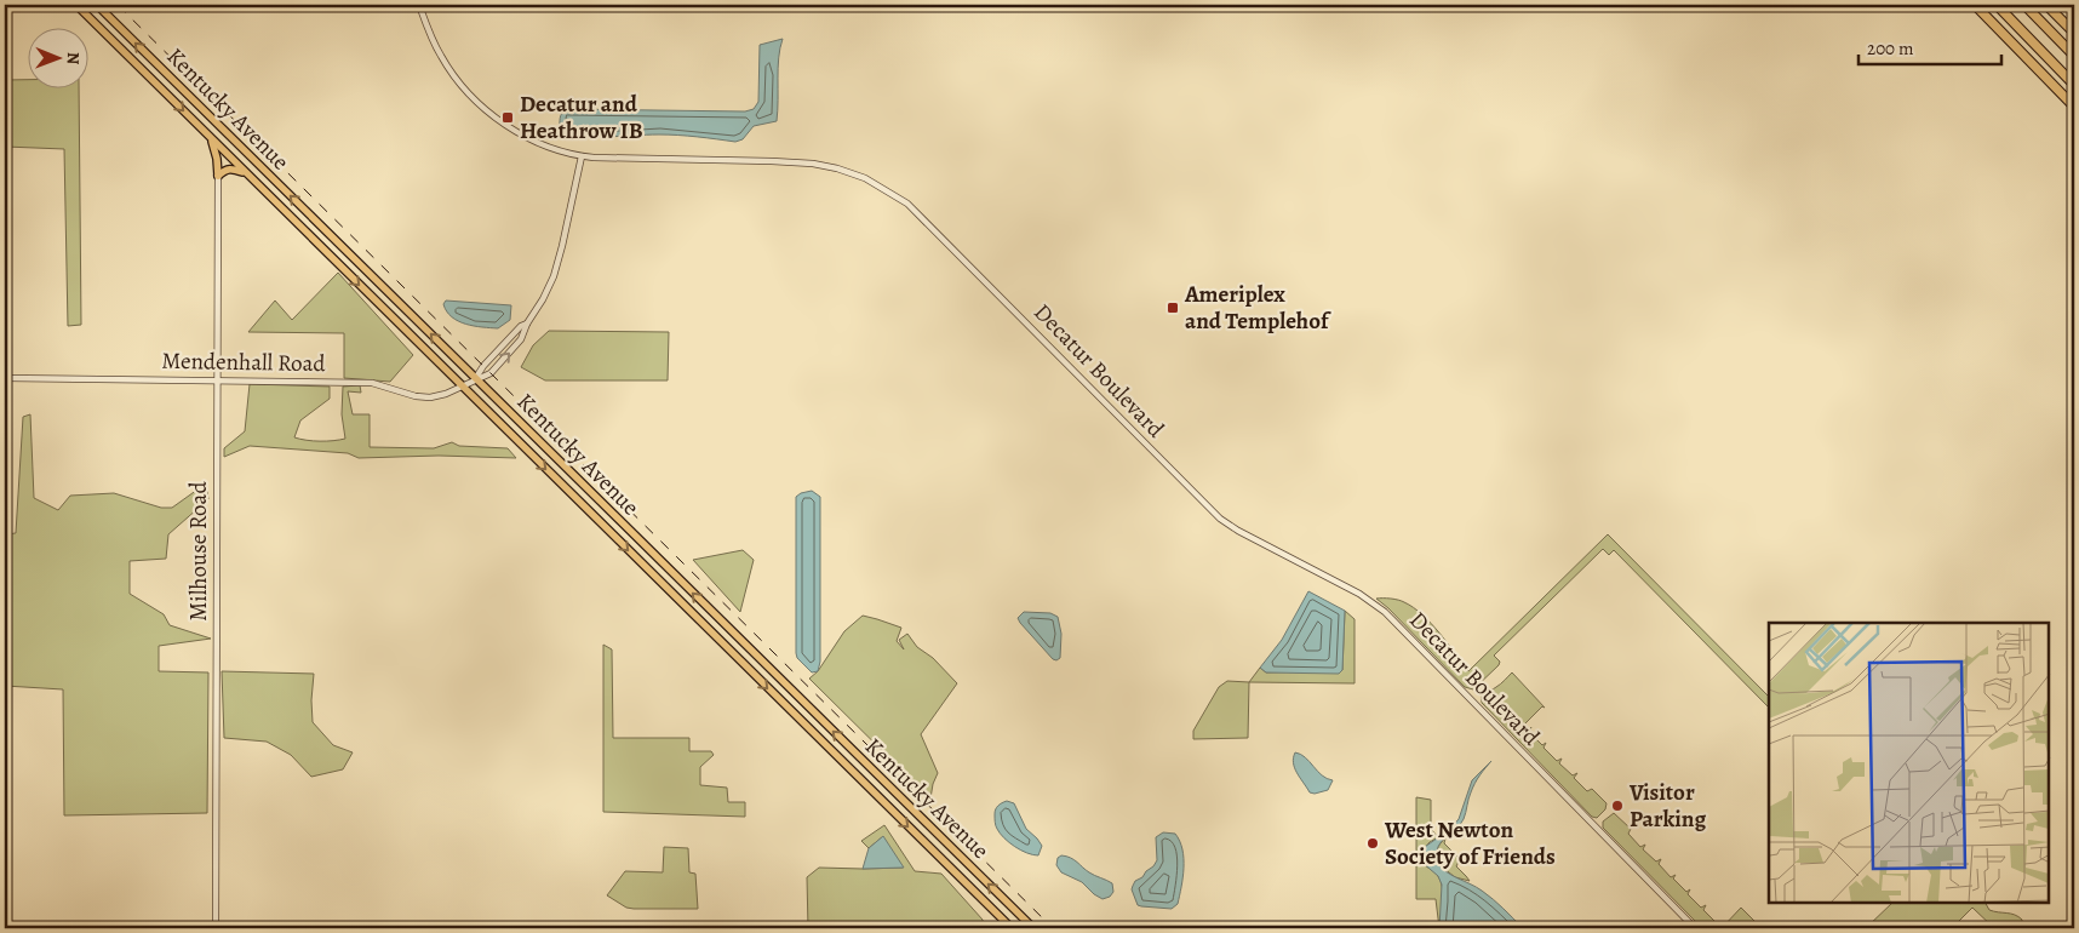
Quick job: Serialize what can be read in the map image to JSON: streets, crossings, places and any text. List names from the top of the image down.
{
  "streets": {
    "main road": ["Kentucky Avenue"],
    "street": ["Mendenhall Road", "Decatur Boulevard", "Milhouse Road"]
  },
  "crossings": [
    ["Kentucky Avenue", "Mendenhall Road"],
    ["Mendenhall Road", "Milhouse Road"]
  ],
  "places": {
    "transit": ["Decatur and Heathrow IB", "Ameriplex and Templehof"],
    "other": ["Visitor Parking", "West Newton Society of Friends"]
  },
  "scale_bar": "200 m",
  "north": "right"
}
